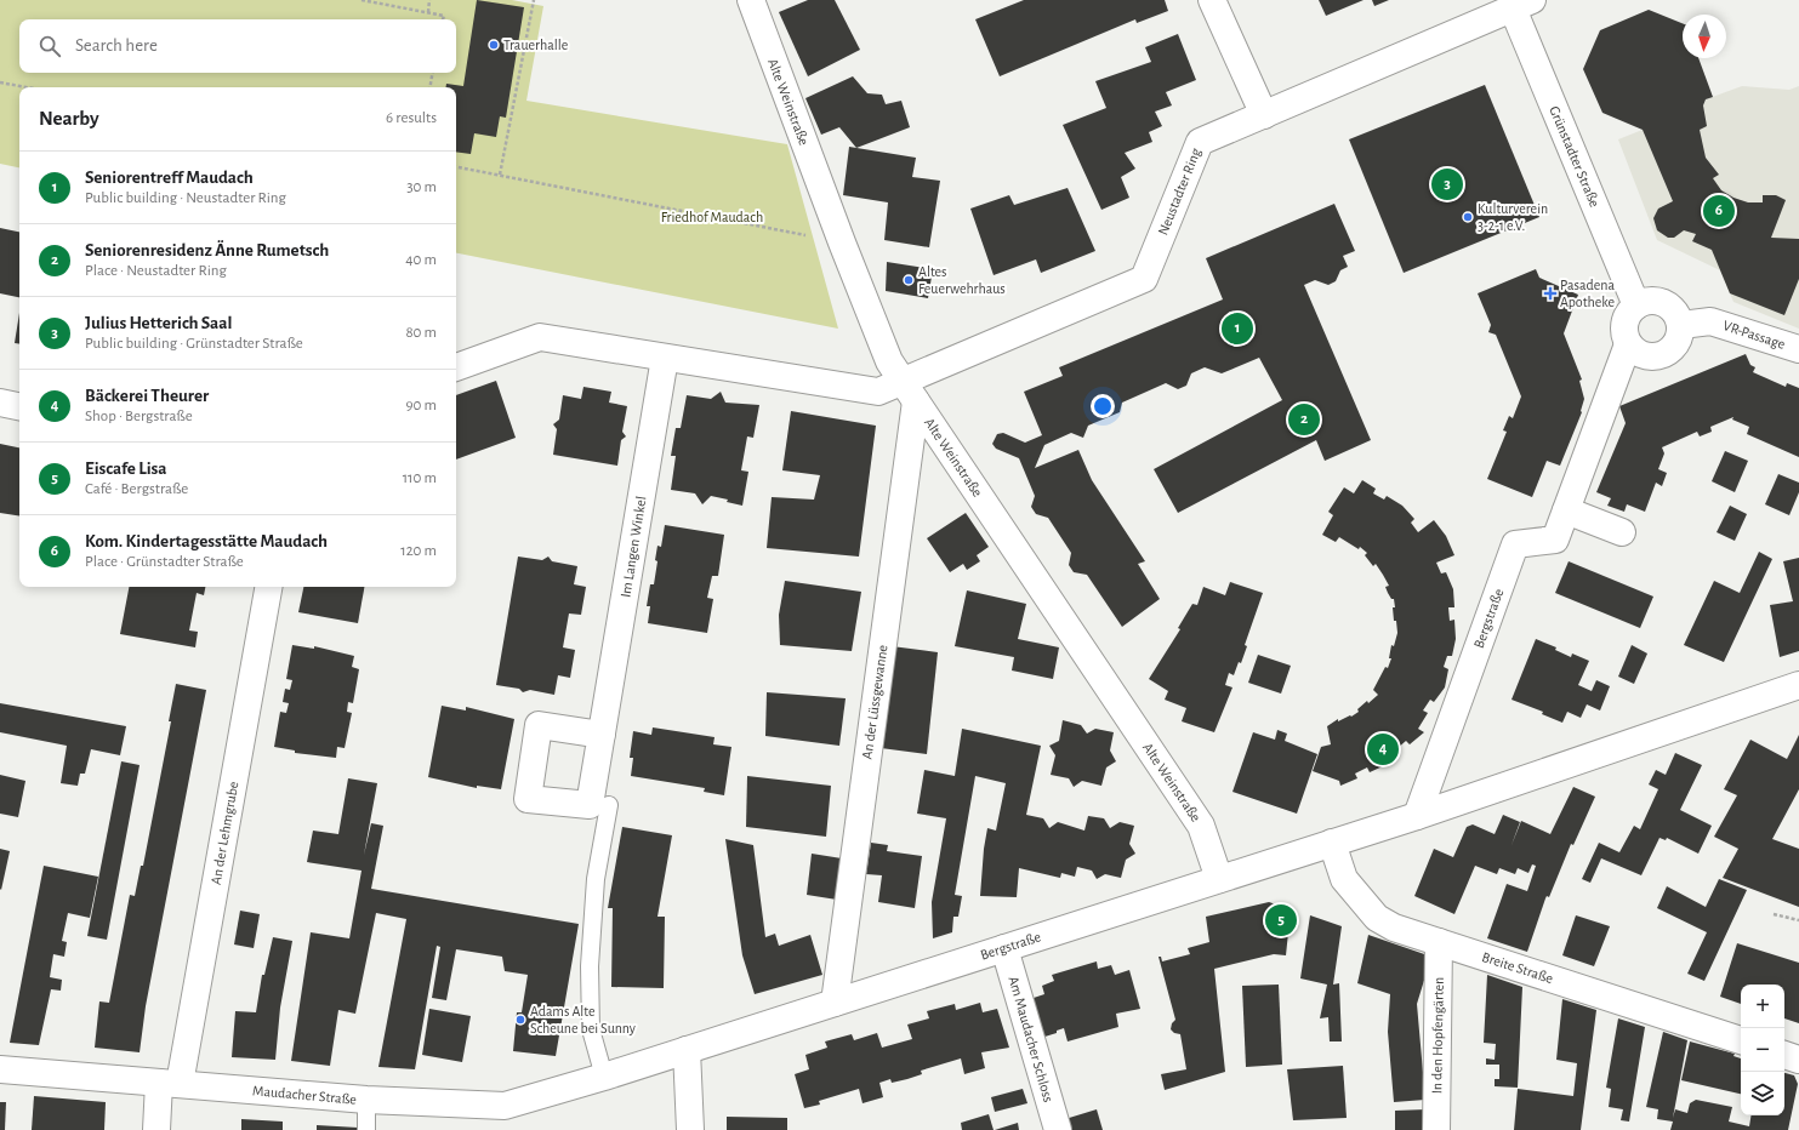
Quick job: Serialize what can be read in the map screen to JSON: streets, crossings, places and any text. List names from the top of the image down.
{
  "streets": {
    "street": [
      "Alte Weinstraße",
      "Grünstadter Straße",
      "Neustadter Ring",
      "VR-Passage",
      "Im Langen Winkel",
      "Bergstraße",
      "An der Lüssgewanne",
      "An der Lehmgrube",
      "Breite Straße",
      "In den Hopfengärten",
      "Am Maudacher Schloss",
      "Maudacher Straße"
    ]
  },
  "crossings": [
    ["Alte Weinstraße", "Neustadter Ring"],
    ["Alte Weinstraße", "Bergstraße"],
    ["Alte Weinstraße", "An der Lüssgewanne"],
    ["Grünstadter Straße", "Neustadter Ring"],
    ["Grünstadter Straße", "VR-Passage"],
    ["Neustadter Ring", "An der Lüssgewanne"],
    ["Bergstraße", "An der Lüssgewanne"],
    ["Bergstraße", "Breite Straße"],
    ["Bergstraße", "Am Maudacher Schloss"],
    ["Bergstraße", "Maudacher Straße"],
    ["An der Lehmgrube", "Maudacher Straße"],
    ["Breite Straße", "In den Hopfengärten"]
  ],
  "parks": ["Friedhof Maudach"],
  "places": {
    "other": [
      "Trauerhalle",
      "Kulturverein 3-2-1 e.V.",
      "Altes Feuerwehrhaus",
      "Adams Alte Scheune bei Sunny"
    ],
    "health": ["Pasadena Apotheke"]
  },
  "north": "bottom",
  "page": {
    "search": "Search here",
    "heading": ["Nearby", "6 results"],
    "list": [
      {
        "mark": "1",
        "name": "Seniorentreff Maudach",
        "note": "Public building · Neustadter Ring",
        "value": "30 m"
      },
      {
        "mark": "2",
        "name": "Seniorenresidenz Änne Rumetsch",
        "note": "Place · Neustadter Ring",
        "value": "40 m"
      },
      {
        "mark": "3",
        "name": "Julius Hetterich Saal",
        "note": "Public building · Grünstadter Straße",
        "value": "80 m"
      },
      {
        "mark": "4",
        "name": "Bäckerei Theurer",
        "note": "Shop · Bergstraße",
        "value": "90 m"
      },
      {
        "mark": "5",
        "name": "Eiscafe Lisa",
        "note": "Café · Bergstraße",
        "value": "110 m"
      },
      {
        "mark": "6",
        "name": "Kom. Kindertagesstätte Maudach",
        "note": "Place · Grünstadter Straße",
        "value": "120 m"
      }
    ],
    "pins": [
      "3",
      "6",
      "1",
      "2",
      "4",
      "5"
    ],
    "map_buttons": ["+", "−"]
  }
}
